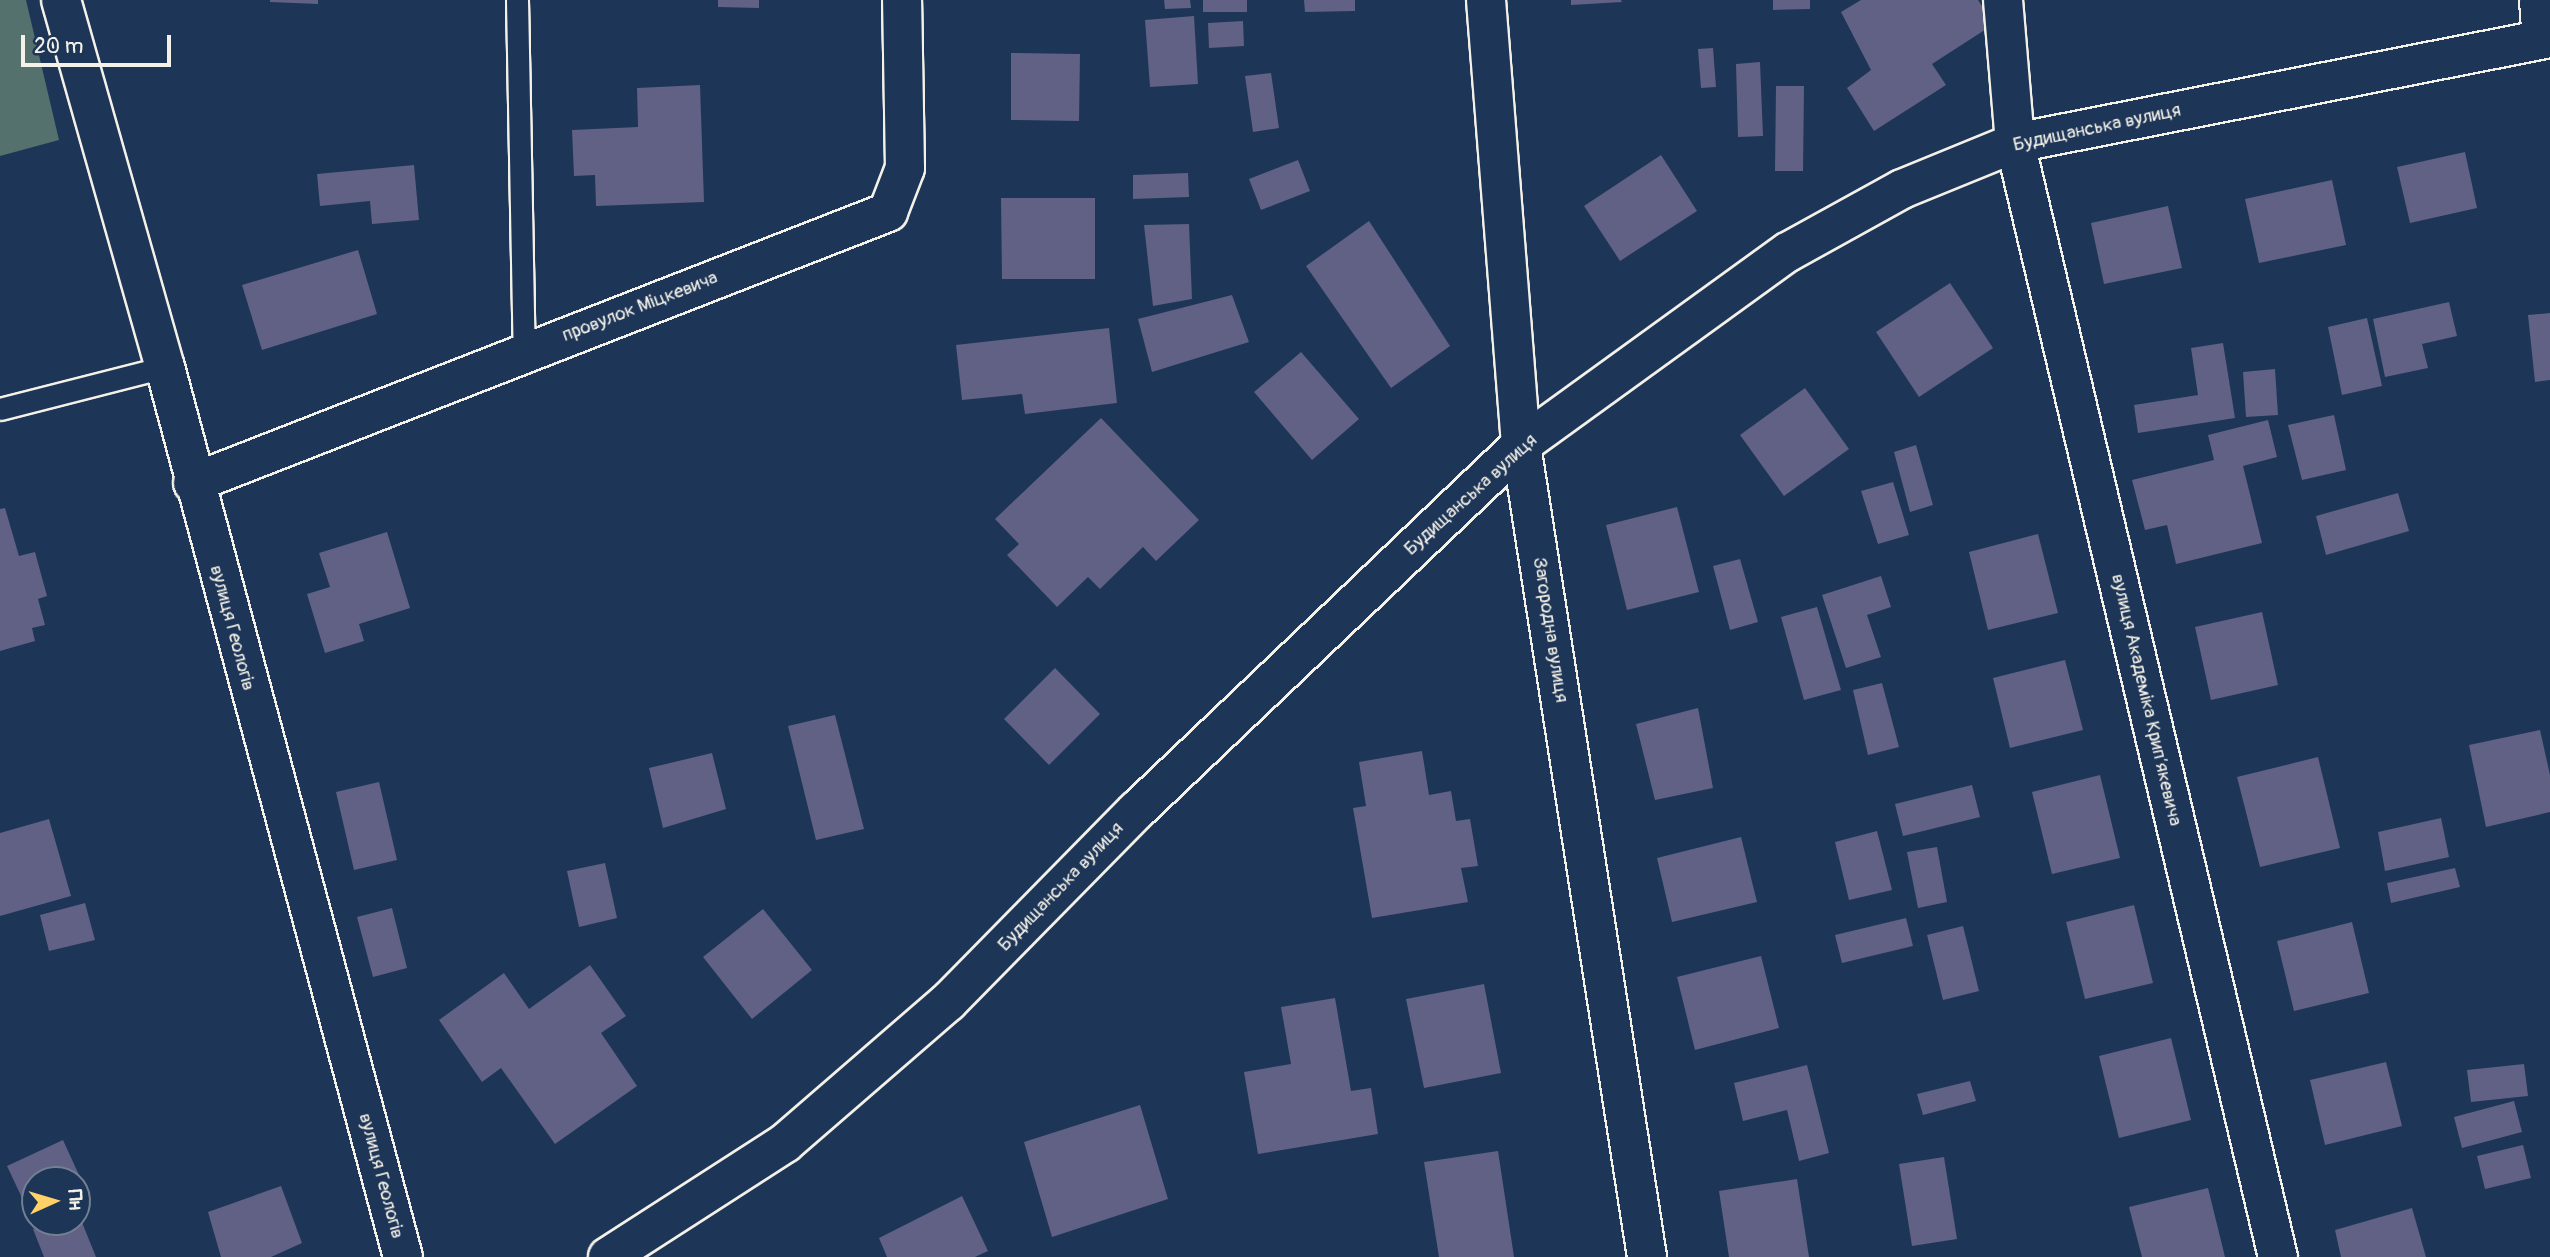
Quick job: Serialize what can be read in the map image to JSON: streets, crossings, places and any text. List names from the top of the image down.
{
  "streets": {
    "street": [
      "Будищанська вулиця",
      "провулок Міцкевича",
      "вулиця Геологів",
      "Загородна вулиця",
      "вулиця Академіка Крипʼякевича"
    ]
  },
  "crossings": [
    ["Будищанська вулиця", "Загородна вулиця"],
    ["Будищанська вулиця", "вулиця Академіка Крипʼякевича"],
    ["провулок Міцкевича", "вулиця Геологів"]
  ],
  "scale_bar": "20 m",
  "north": "right"
}
